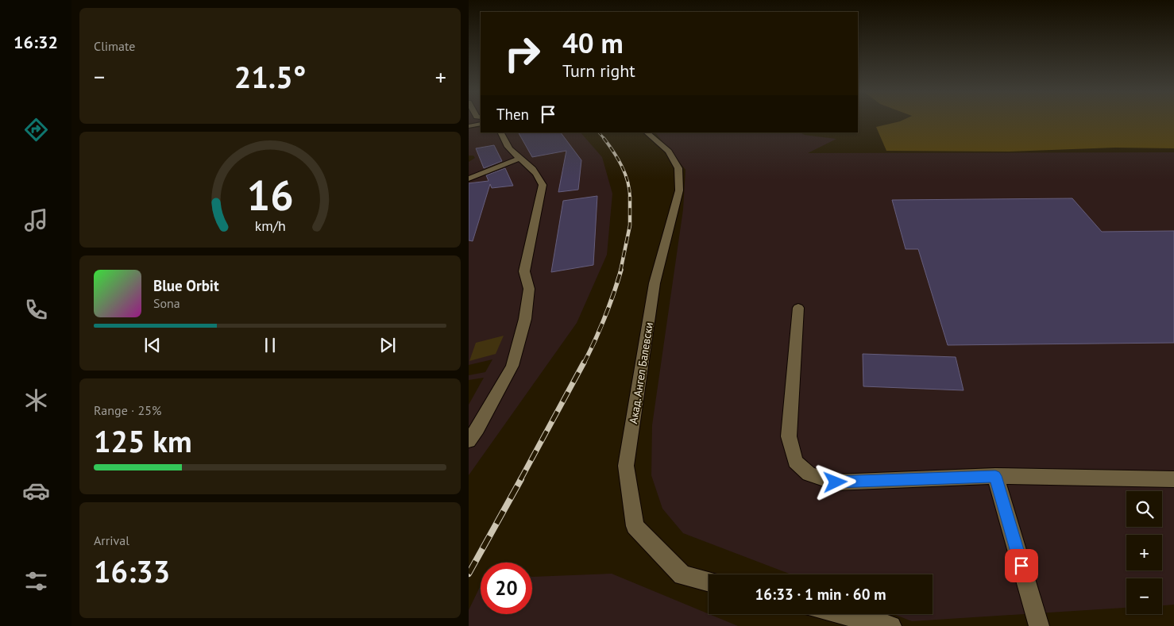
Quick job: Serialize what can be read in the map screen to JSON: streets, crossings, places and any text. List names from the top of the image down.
{
  "streets": {
    "street": ["Акад. Ангел Балевски"]
  },
  "page": {
    "tabs": "16:32",
    "tile": [
      "Climate",
      ["Range · 25%", "125 km"],
      ["Arrival", "16:33"]
    ],
    "turn": ["40 m", "Turn right"],
    "heat": ["−", "21.5°", "+"],
    "then": "Then",
    "song": ["Blue Orbit", "Sona"],
    "map_buttons": ["+", "−"],
    "limit": "20",
    "trip": "16:33 · 1 min · 60 m",
    "gauge": ["16", "km/h"]
  }
}
